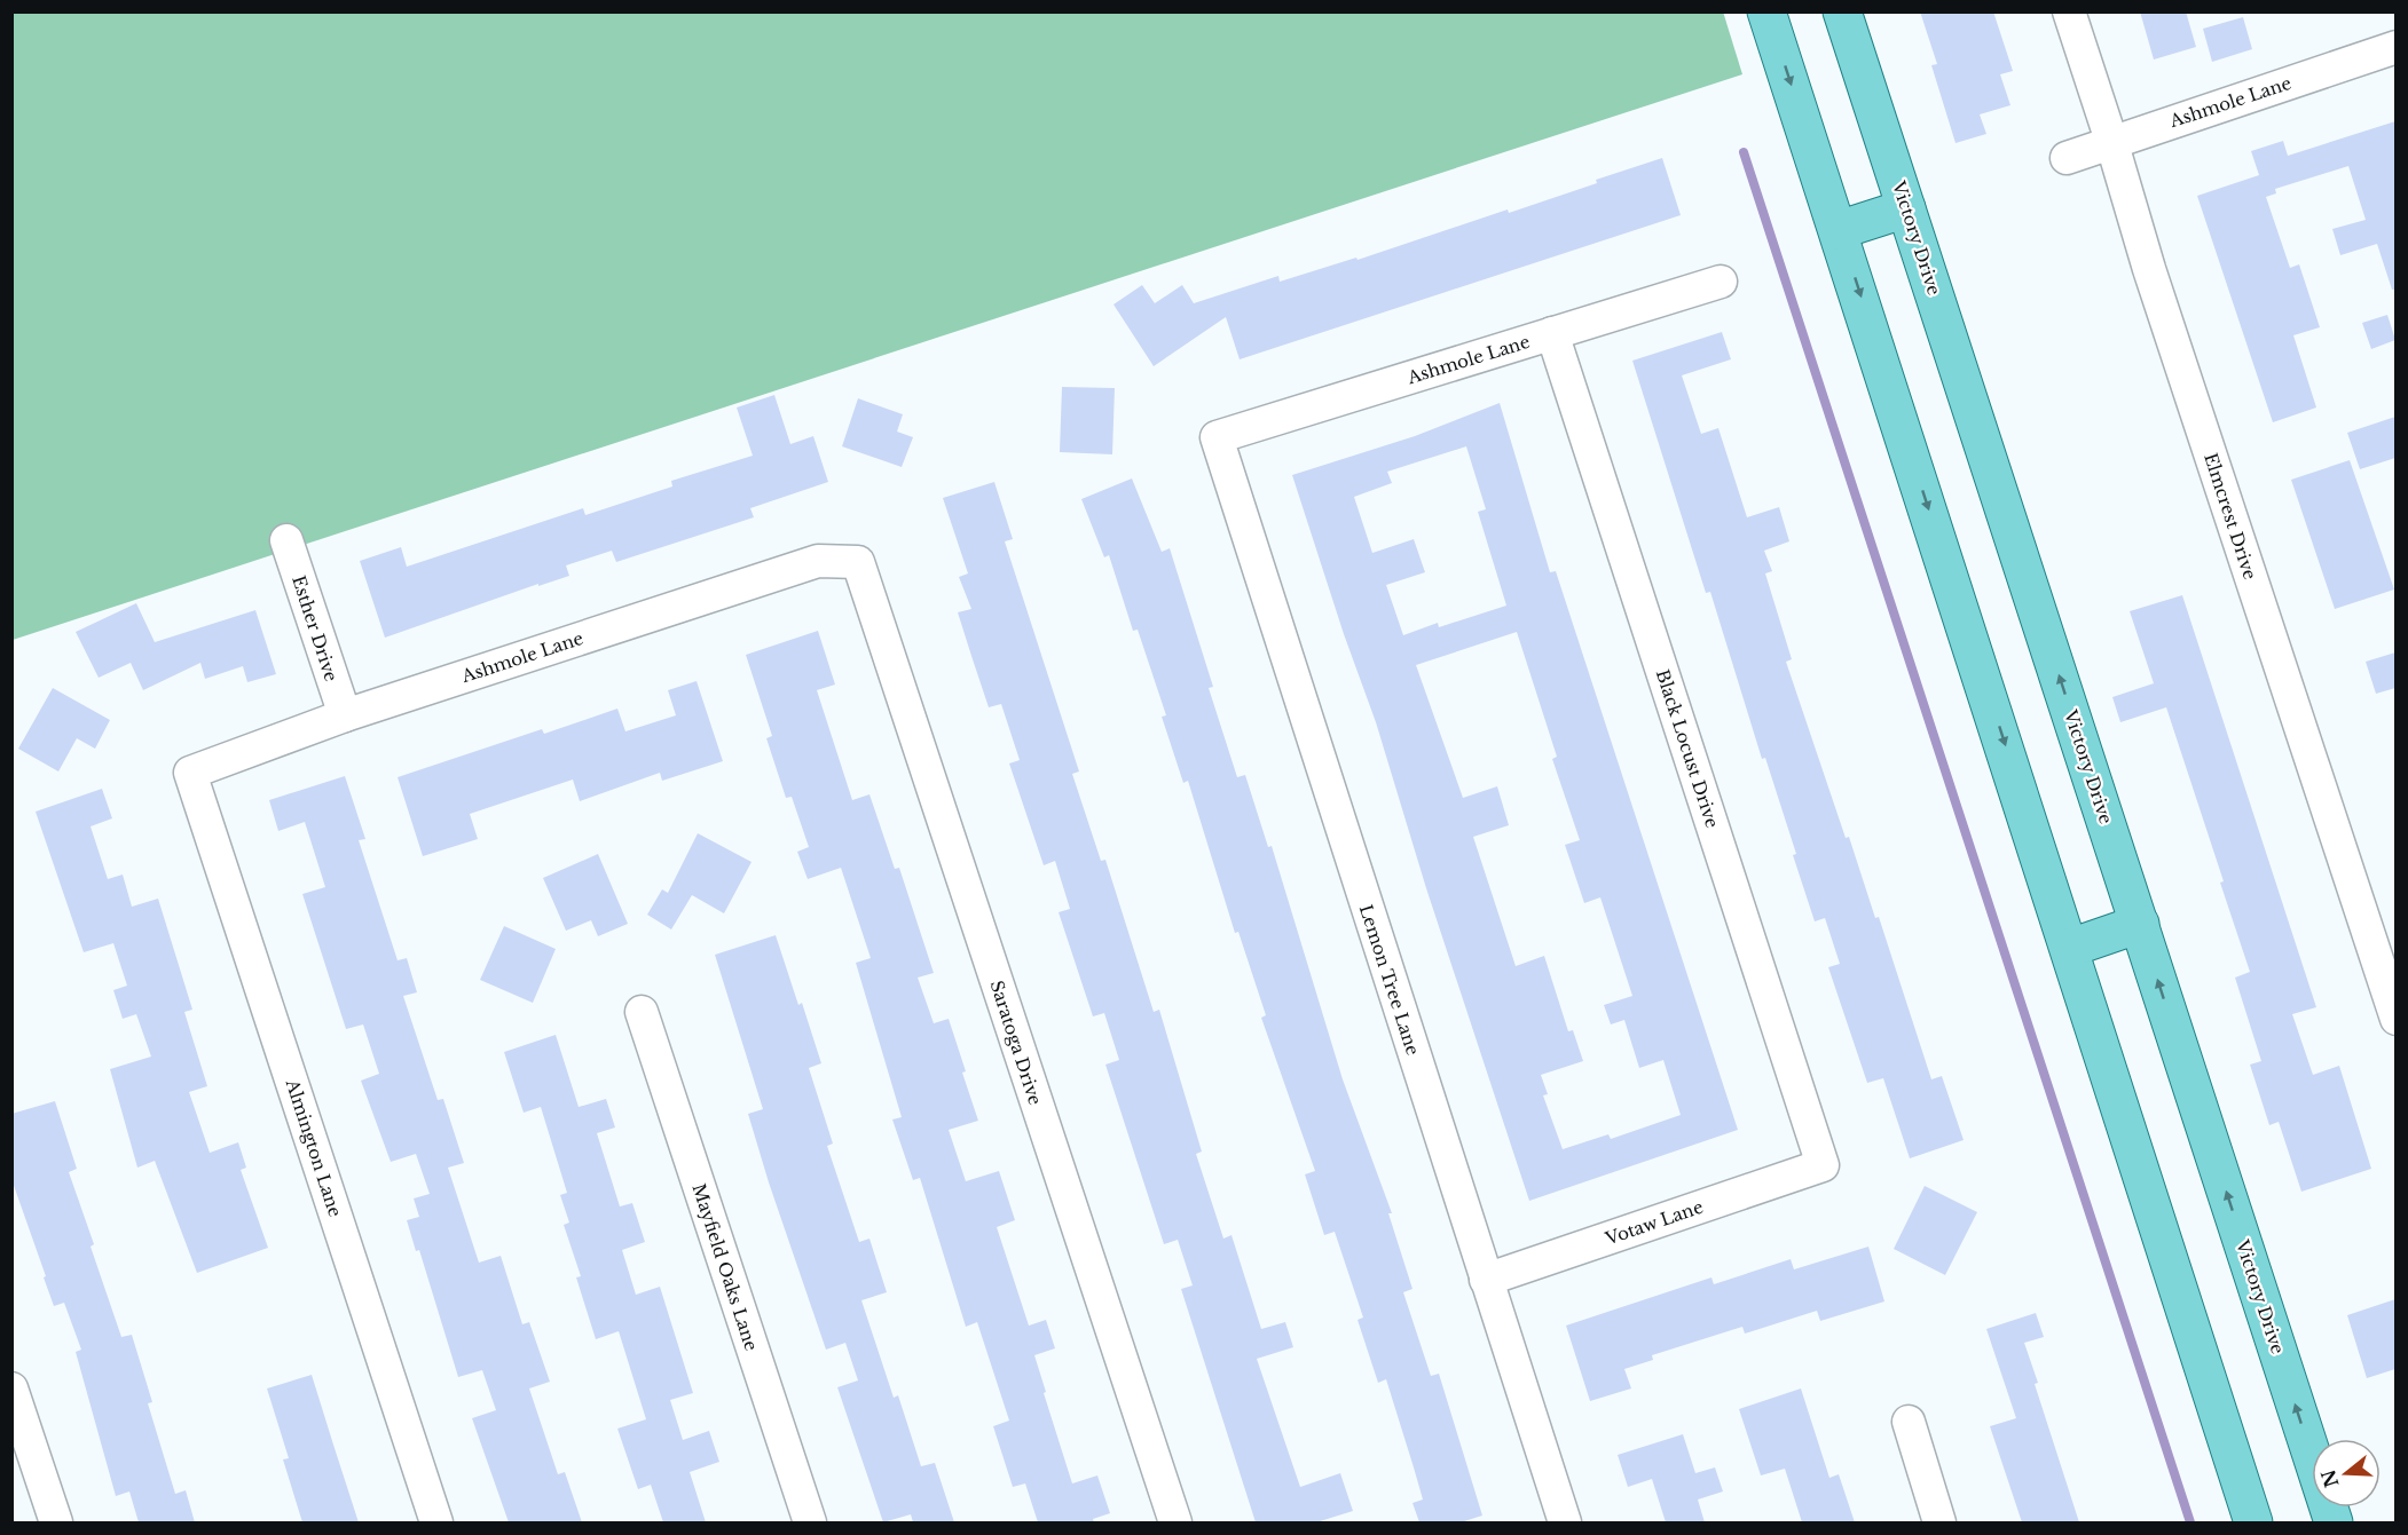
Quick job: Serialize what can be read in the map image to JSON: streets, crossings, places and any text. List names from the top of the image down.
{
  "streets": {
    "main road": ["Victory Drive"],
    "street": [
      "Ashmole Lane",
      "Elmcrest Drive",
      "Esther Drive",
      "Black Locust Drive",
      "Lemon Tree Lane",
      "Saratoga Drive",
      "Almington Lane",
      "Votaw Lane",
      "Mayfield Oaks Lane"
    ]
  },
  "crossings": [
    ["Ashmole Lane", "Elmcrest Drive"],
    ["Ashmole Lane", "Esther Drive"],
    ["Ashmole Lane", "Black Locust Drive"],
    ["Ashmole Lane", "Lemon Tree Lane"],
    ["Ashmole Lane", "Saratoga Drive"],
    ["Ashmole Lane", "Almington Lane"],
    ["Black Locust Drive", "Votaw Lane"],
    ["Lemon Tree Lane", "Votaw Lane"]
  ],
  "north": "left"
}
